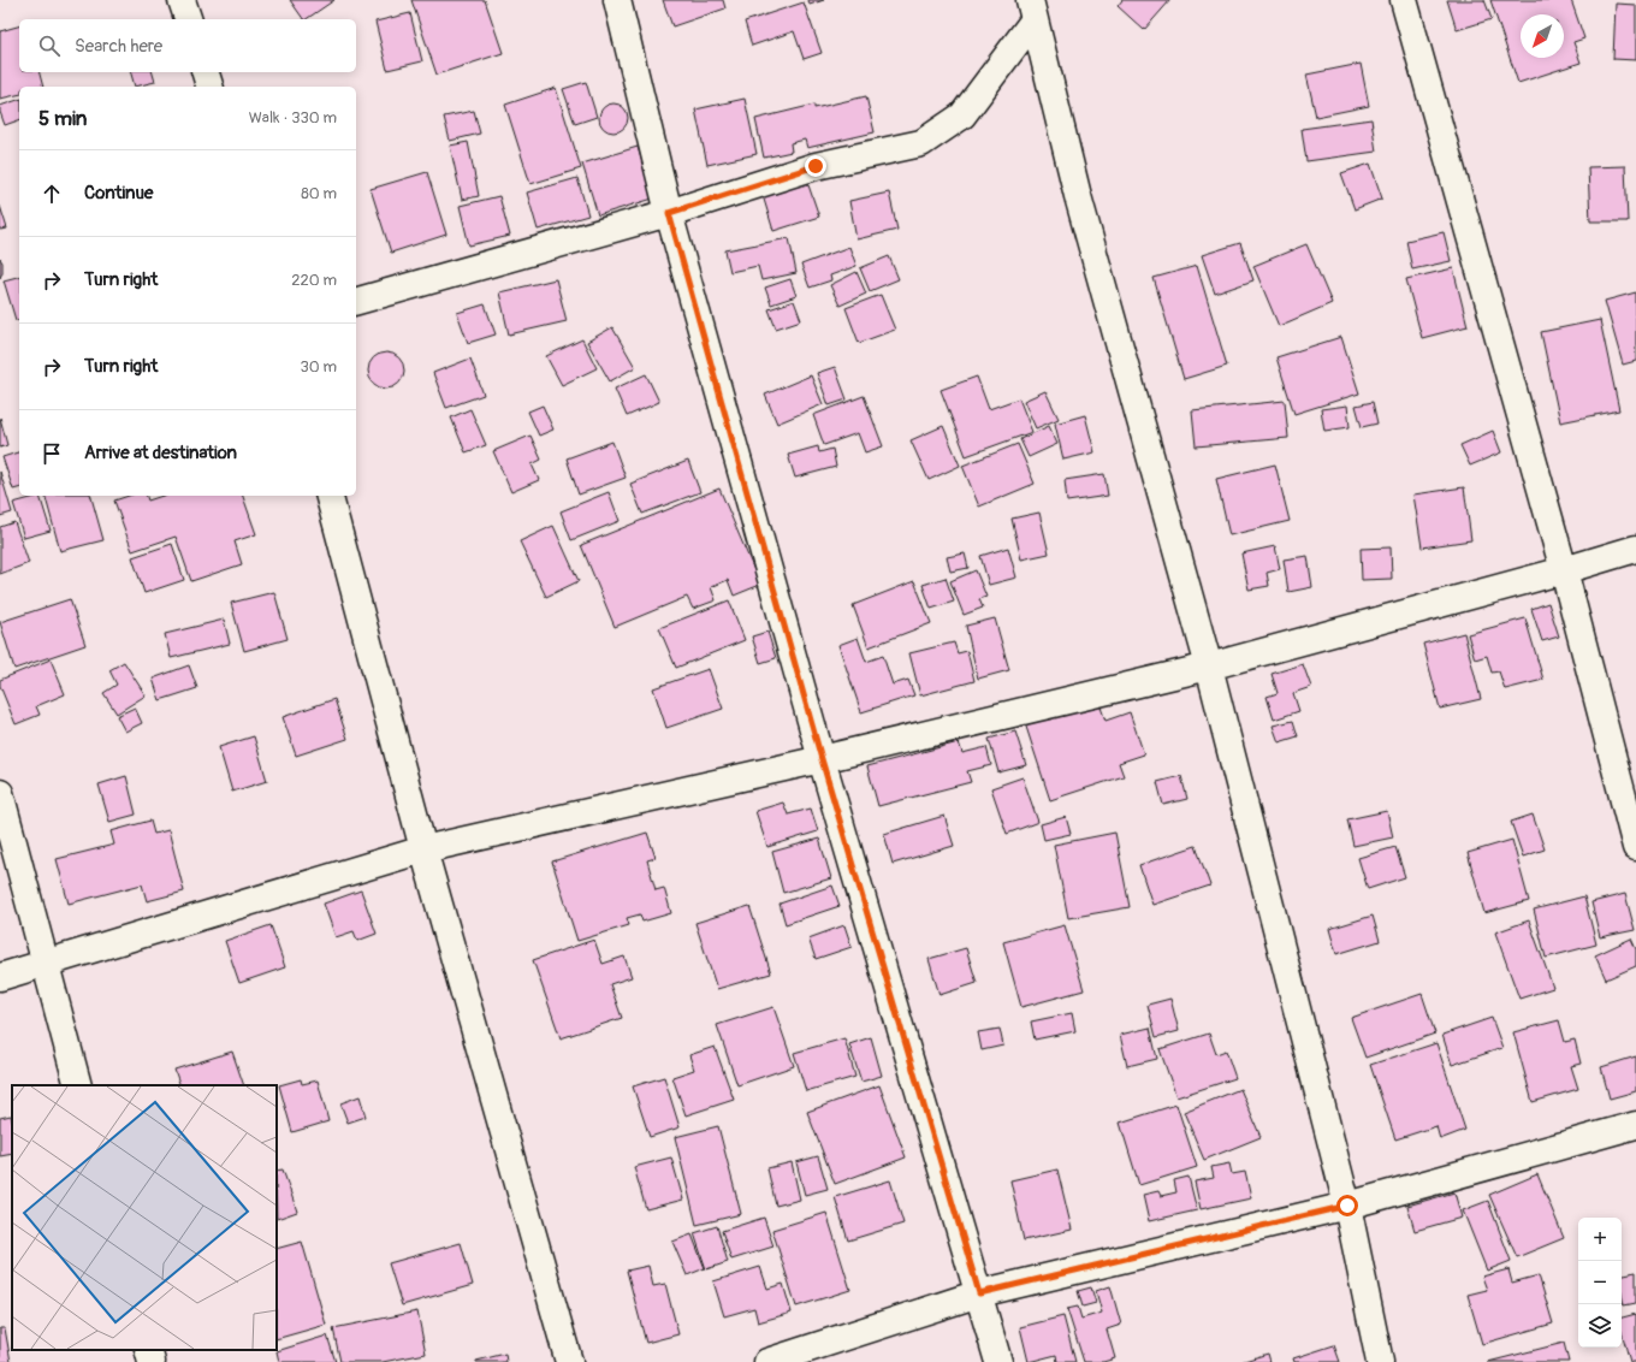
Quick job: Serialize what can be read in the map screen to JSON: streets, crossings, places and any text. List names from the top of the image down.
{
  "north": "bottom left",
  "page": {
    "search": "Search here",
    "heading": ["5 min", "Walk · 330 m"],
    "list": [
      ["Continue", "80 m"],
      ["Turn right", "220 m"],
      ["Turn right", "30 m"],
      "Arrive at destination"
    ],
    "map_buttons": ["+", "−"]
  }
}
